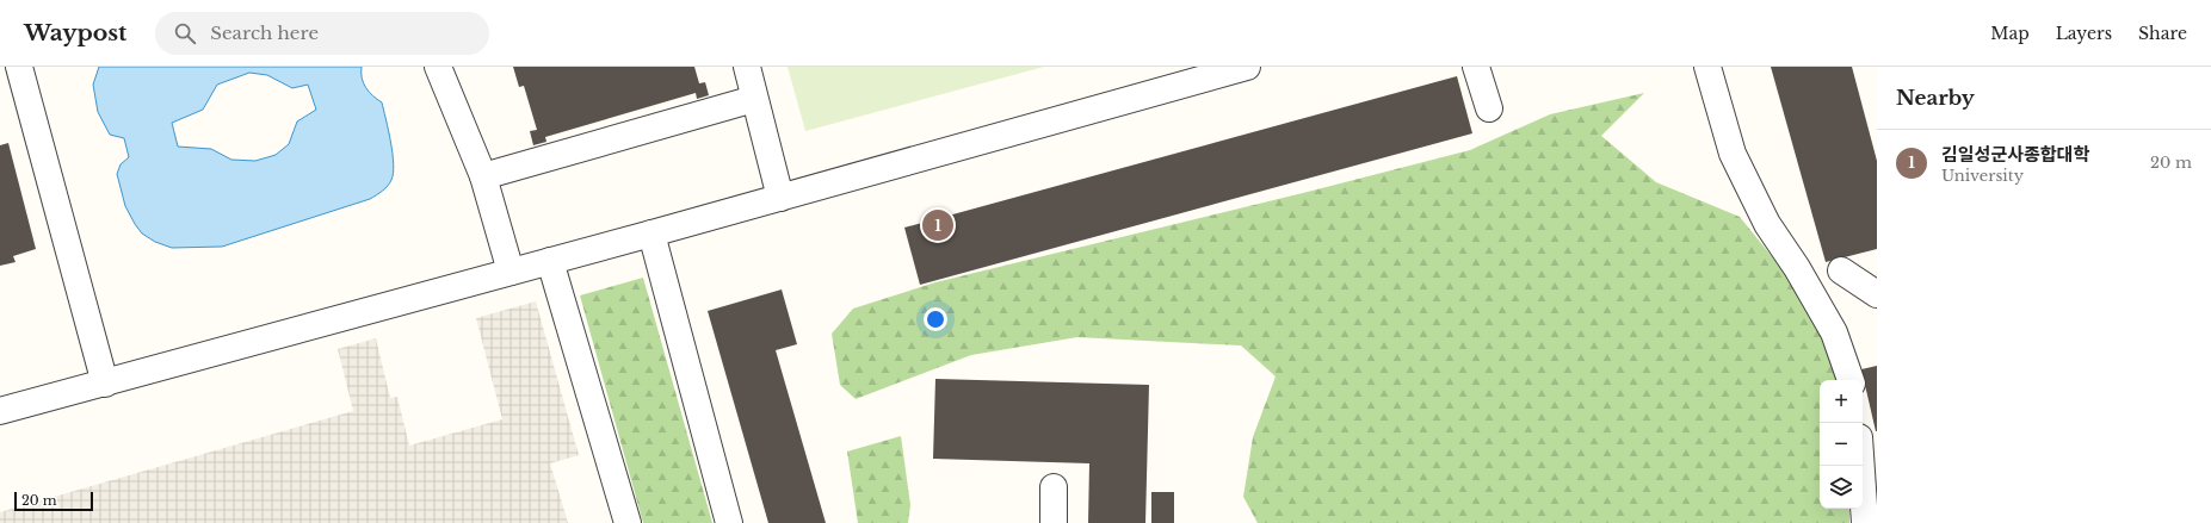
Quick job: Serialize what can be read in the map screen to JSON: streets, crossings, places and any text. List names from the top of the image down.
{
  "scale_bar": "20 m",
  "page": {
    "header": "Waypost",
    "search": "Search here",
    "nav": ["Map", "Layers", "Share"],
    "heading": "Nearby",
    "list": [
      {
        "mark": "1",
        "name": "김일성군사종합대학",
        "note": "University",
        "value": "20 m"
      }
    ],
    "pins": "1",
    "map_buttons": ["+", "−"],
    "scale": "20 m"
  }
}
